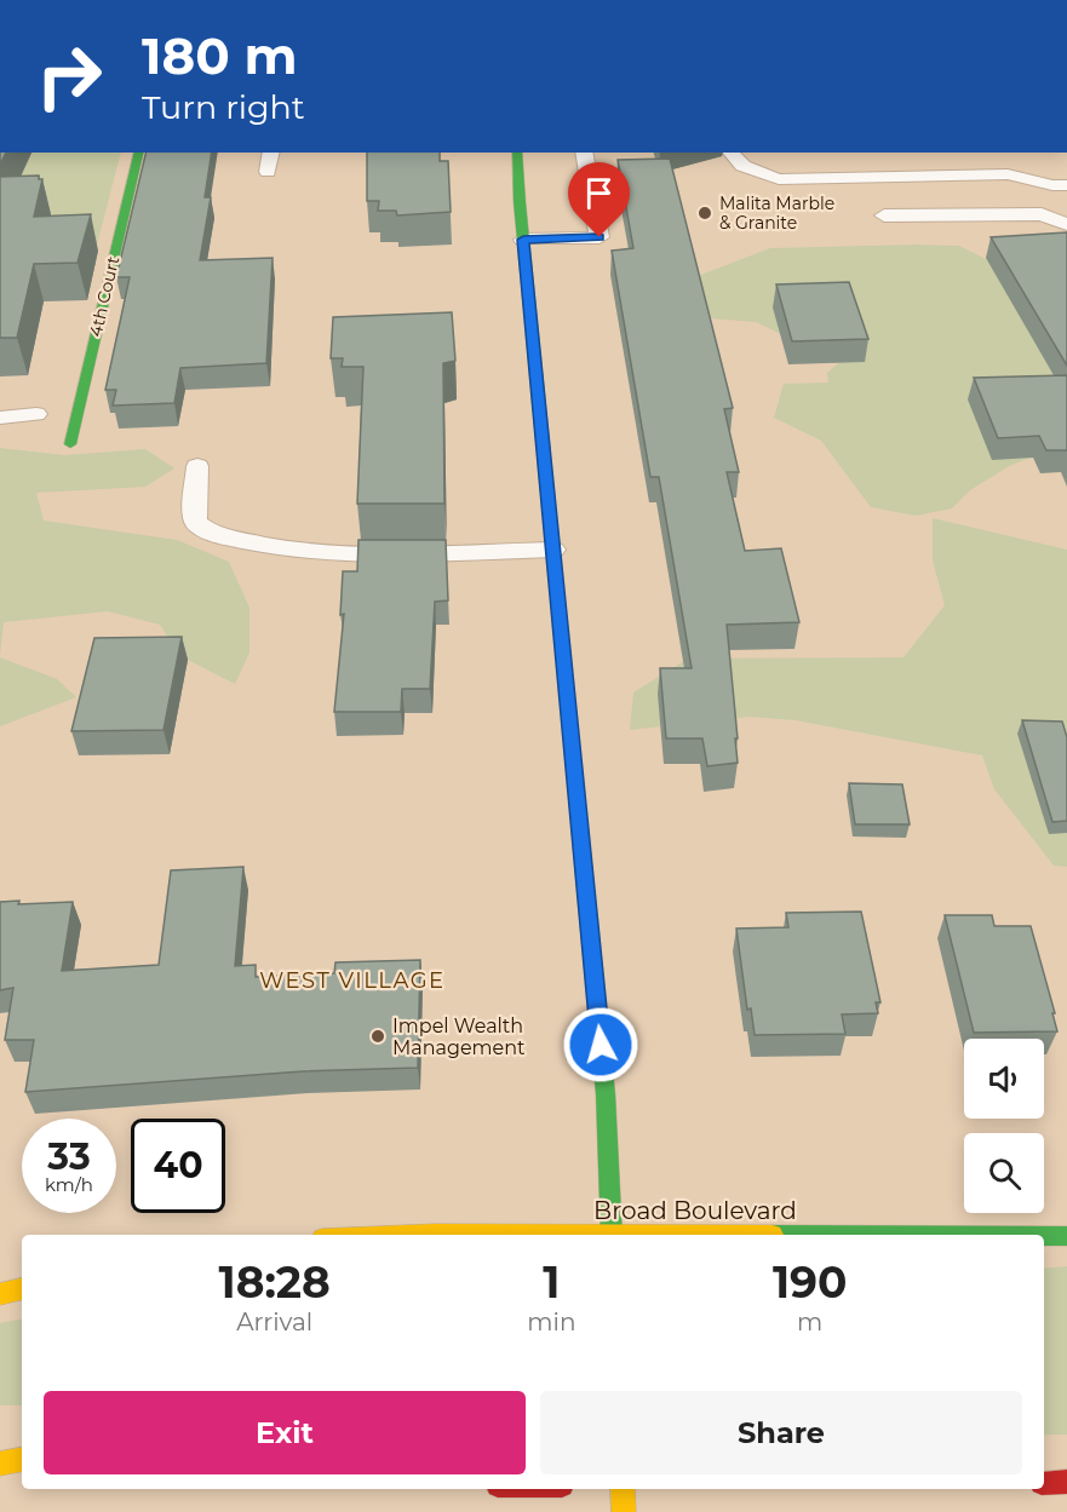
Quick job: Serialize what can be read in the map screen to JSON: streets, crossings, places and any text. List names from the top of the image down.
{
  "streets": {
    "street": ["4th Court", "Broad Boulevard"]
  },
  "districts": ["WEST VILLAGE"],
  "places": ["Malita Marble & Granite", "Impel Wealth Management"],
  "page": {
    "turn": ["180 m", "Turn right"],
    "speed": "33 km/h",
    "limit": "40",
    "eta": [
      "18:28",
      "Arrival",
      "1",
      "min",
      "190",
      "m"
    ],
    "buttons": ["Exit", "Share"]
  }
}
